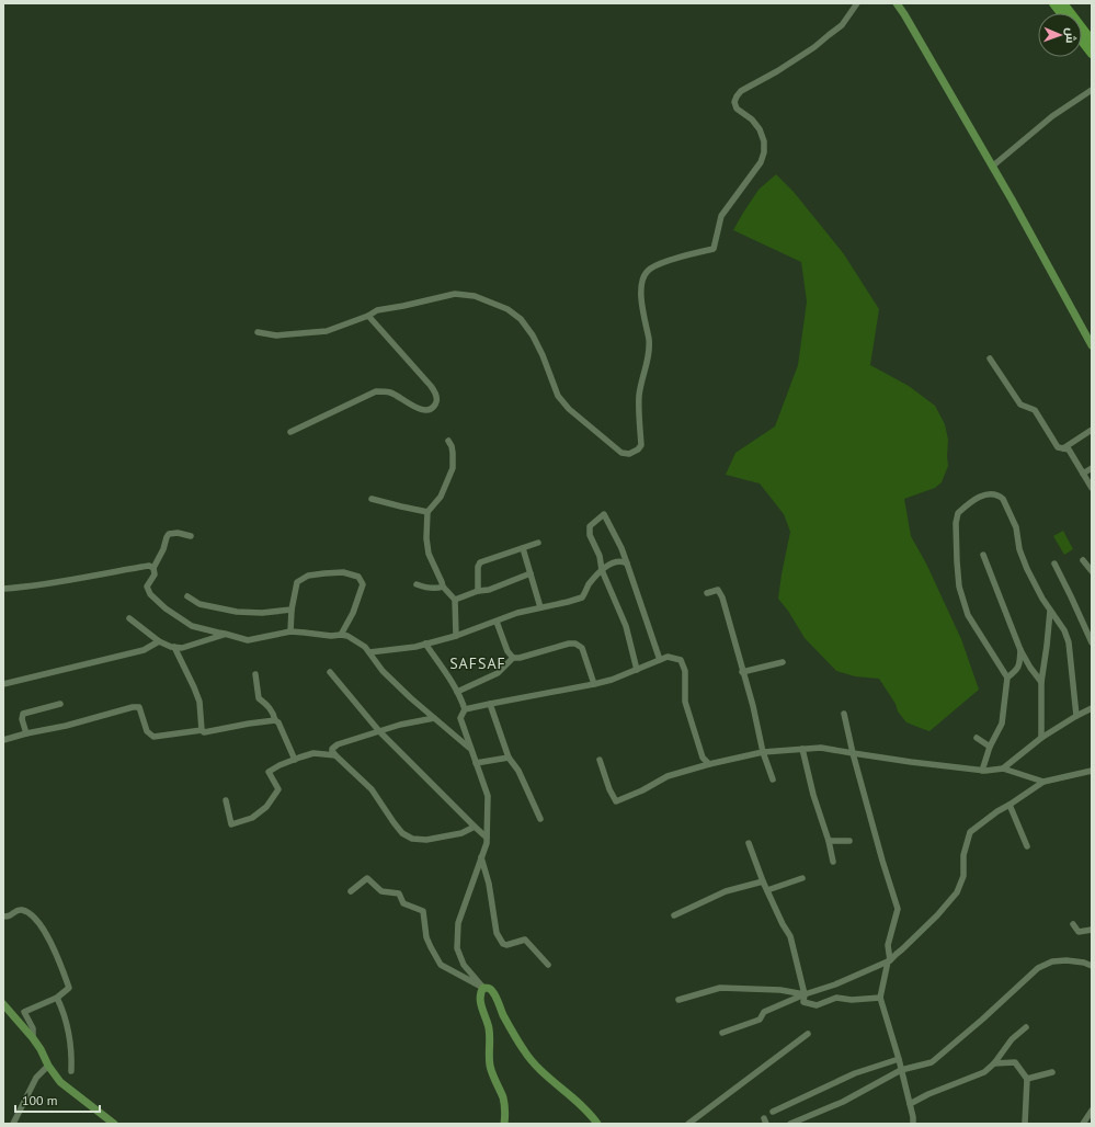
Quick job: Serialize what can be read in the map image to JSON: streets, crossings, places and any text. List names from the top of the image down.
{
  "districts": ["SAFSAF"],
  "scale_bar": "100 m",
  "north": "right"
}
